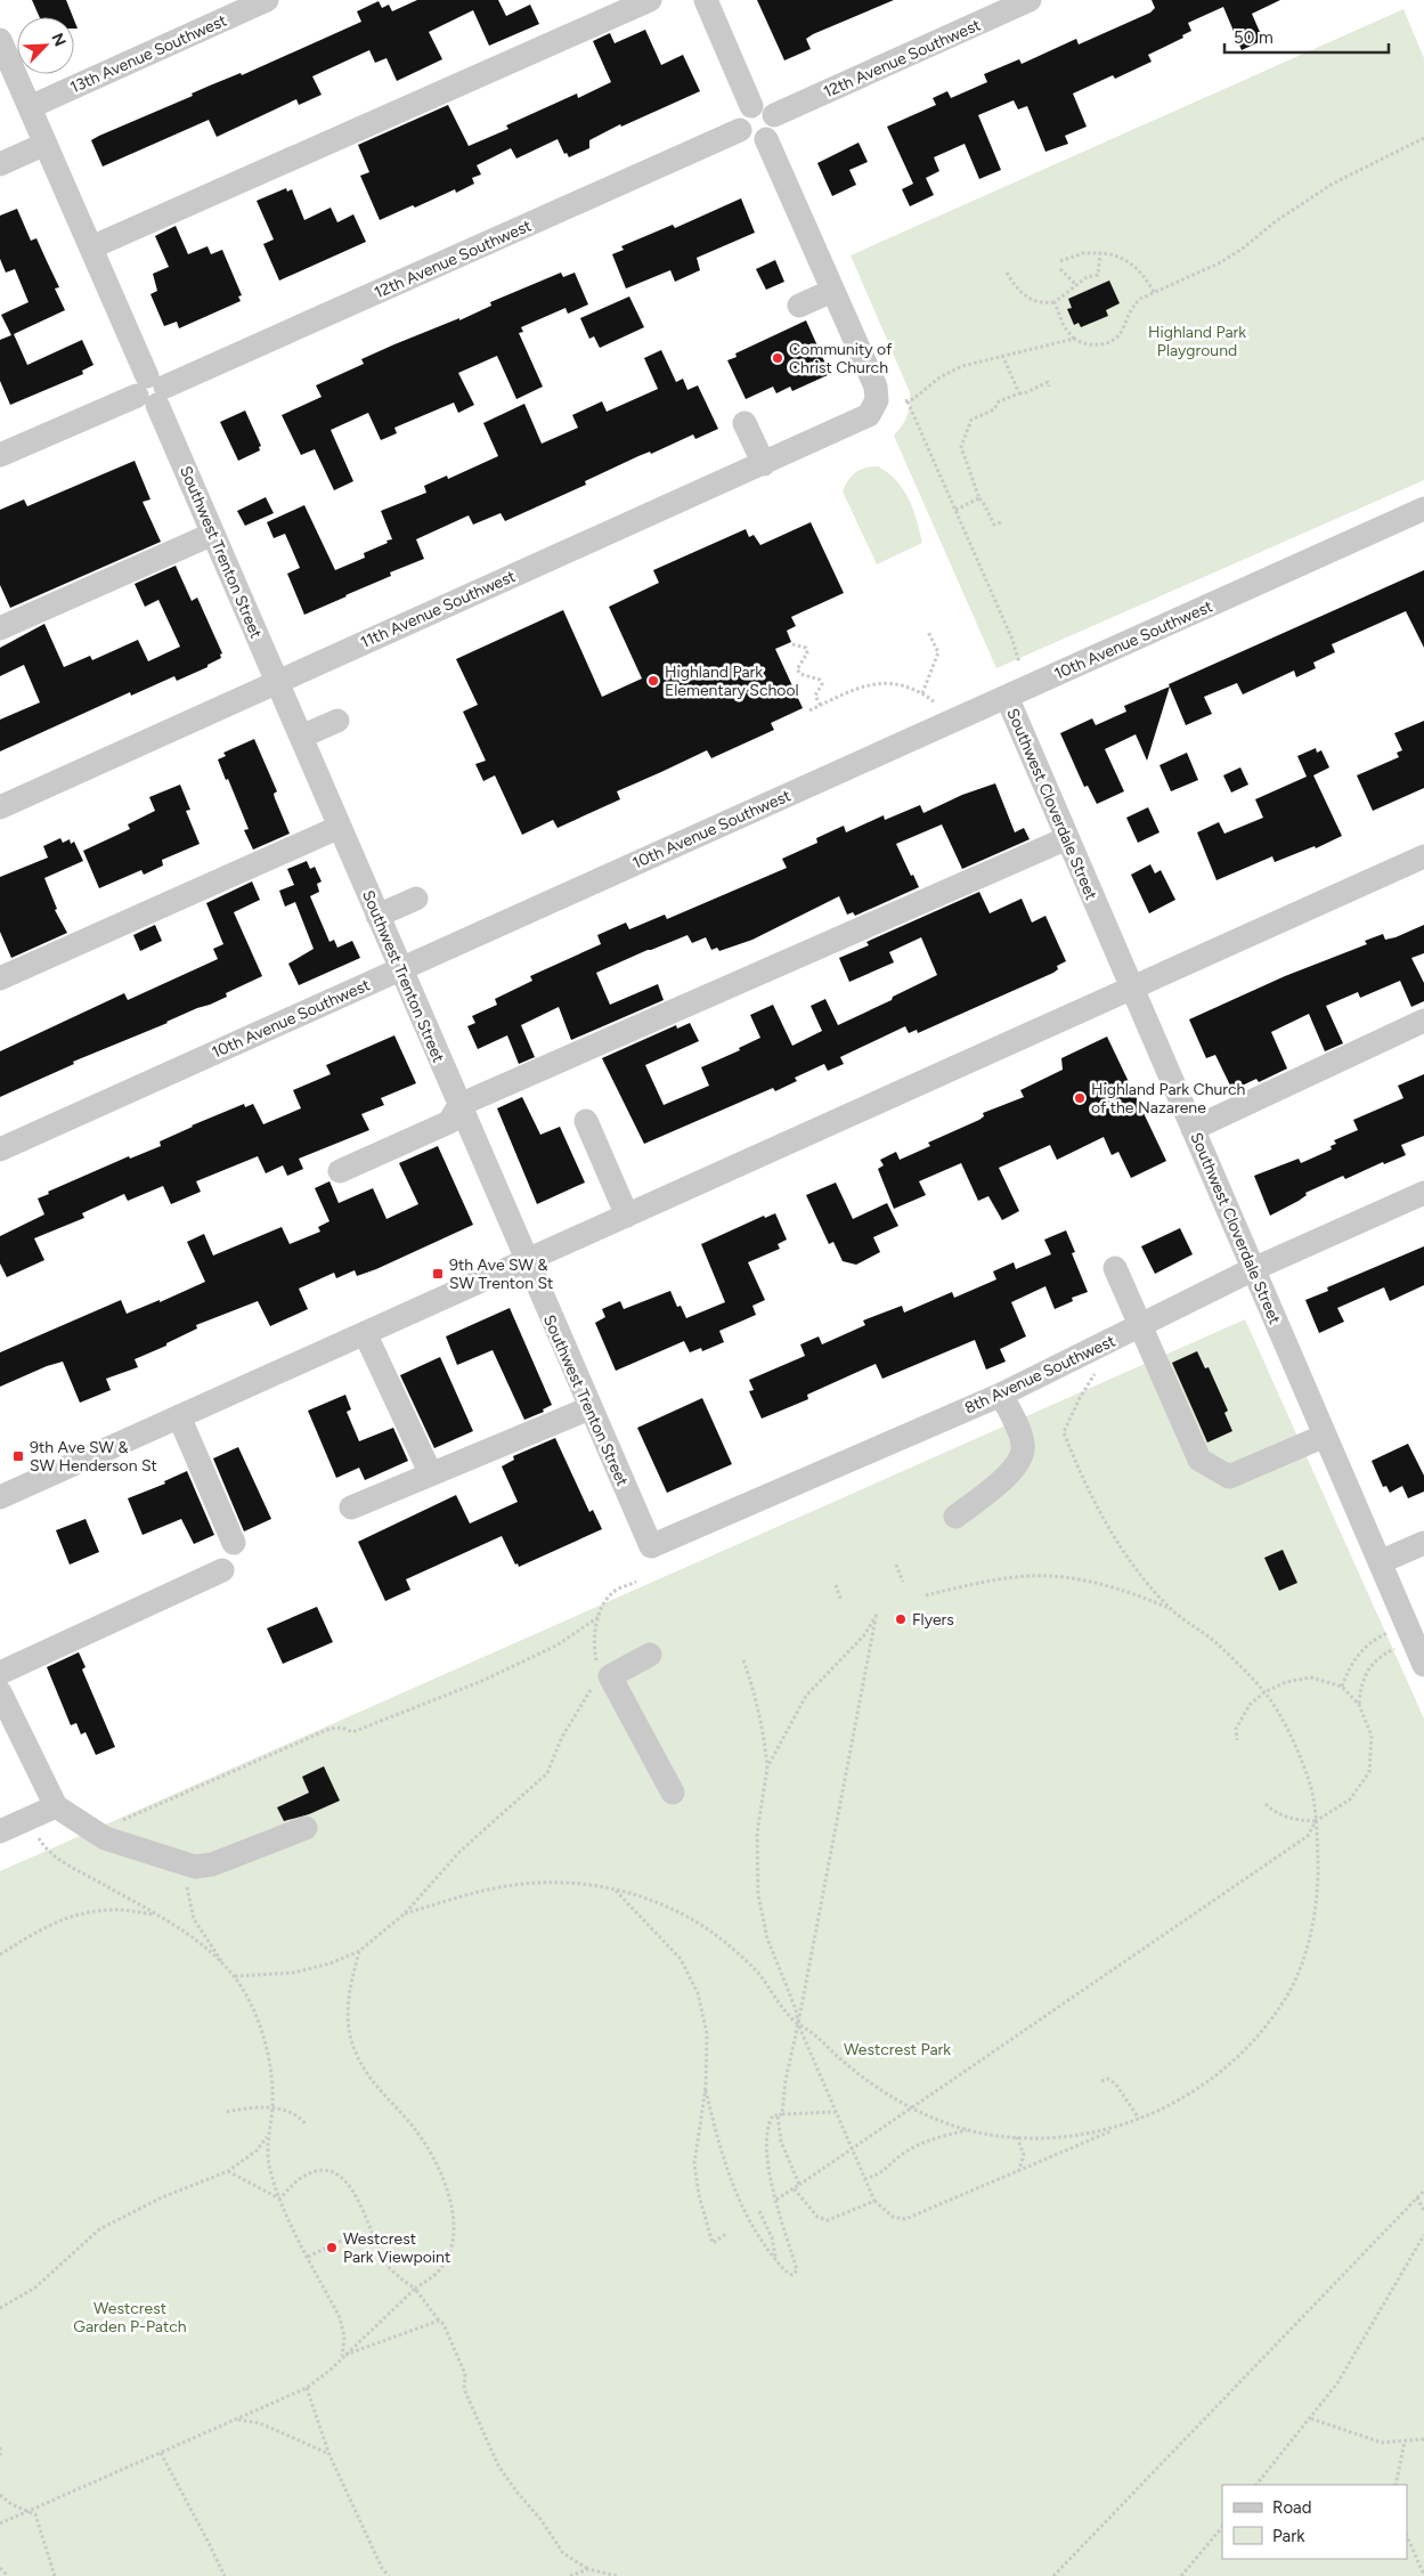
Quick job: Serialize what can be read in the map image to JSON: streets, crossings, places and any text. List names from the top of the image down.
{
  "streets": {
    "street": [
      "13th Avenue Southwest",
      "12th Avenue Southwest",
      "Southwest Trenton Street",
      "11th Avenue Southwest",
      "10th Avenue Southwest",
      "Southwest Cloverdale Street",
      "8th Avenue Southwest"
    ]
  },
  "crossings": [
    ["13th Avenue Southwest", "Southwest Trenton Street"],
    ["12th Avenue Southwest", "Southwest Trenton Street"],
    ["Southwest Trenton Street", "11th Avenue Southwest"],
    ["Southwest Trenton Street", "10th Avenue Southwest"],
    ["Southwest Trenton Street", "8th Avenue Southwest"],
    ["10th Avenue Southwest", "Southwest Cloverdale Street"],
    ["Southwest Cloverdale Street", "8th Avenue Southwest"]
  ],
  "parks": ["Highland Park Playground", "Westcrest Park", "Westcrest Garden P-Patch"],
  "places": {
    "other": [
      "Community of Christ Church",
      "Highland Park Elementary School",
      "Highland Park Church of the Nazarene",
      "Flyers",
      "Westcrest Park Viewpoint"
    ],
    "transit": ["9th Ave SW & SW Trenton St", "9th Ave SW & SW Henderson St"]
  },
  "legend": ["Road", "Park"],
  "scale_bar": "50 m",
  "north": "top right"
}
